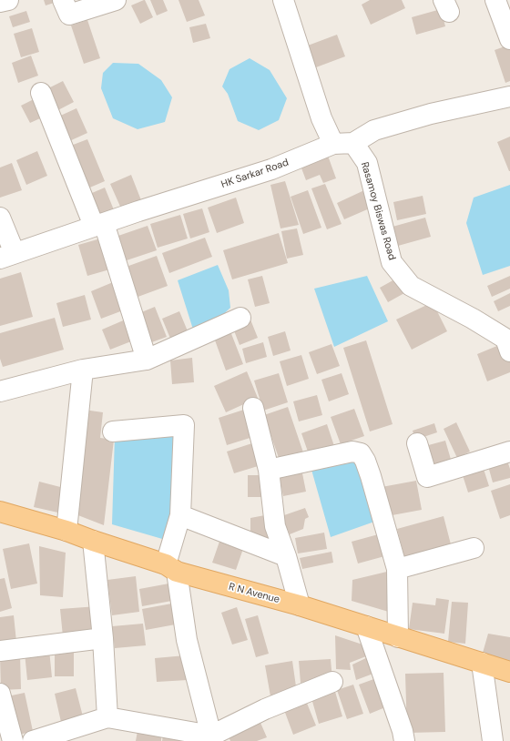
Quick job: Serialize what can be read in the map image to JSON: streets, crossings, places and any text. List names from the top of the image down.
{
  "streets": {
    "main road": ["R N Avenue"],
    "street": ["HK Sarkar Road", "Rasamoy Biswas Road"]
  },
  "crossings": [
    ["HK Sarkar Road", "Rasamoy Biswas Road"]
  ]
}
